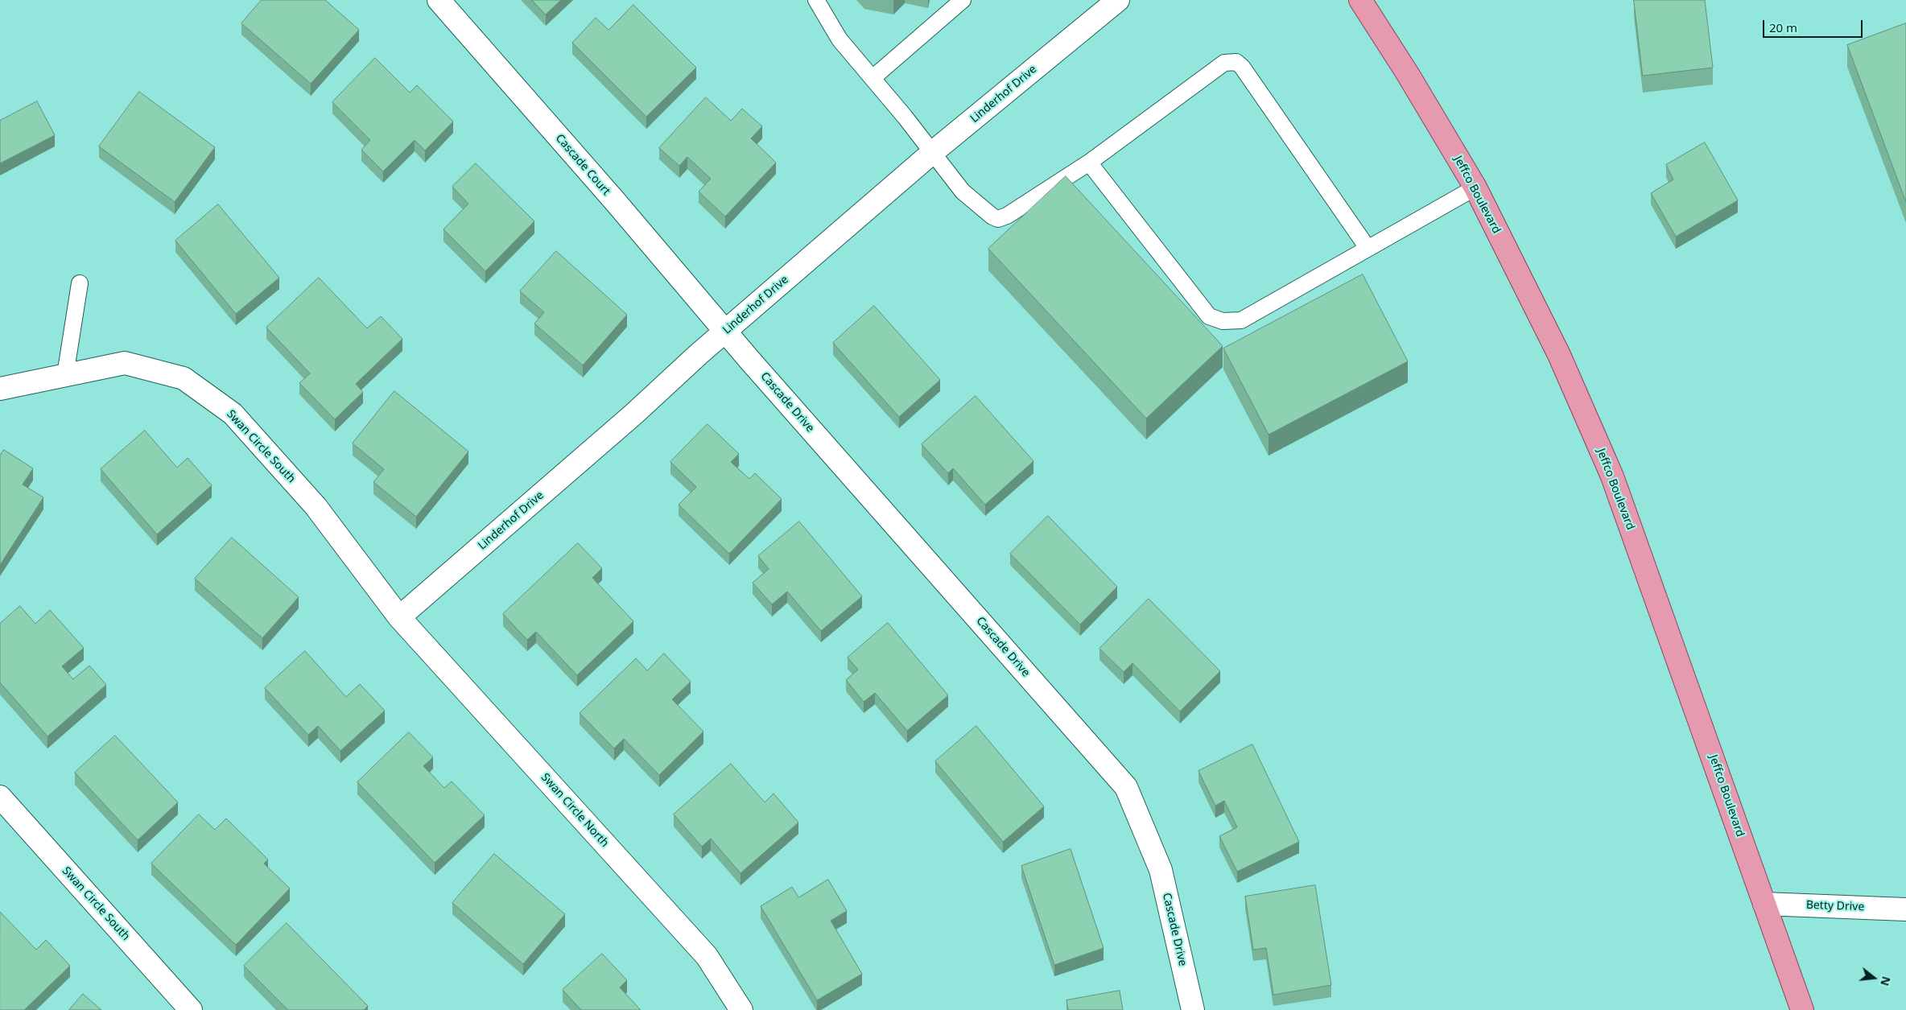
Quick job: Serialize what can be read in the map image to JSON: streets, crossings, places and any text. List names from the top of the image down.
{
  "streets": {
    "main road": ["Jeffco Boulevard"],
    "street": [
      "Linderhof Drive",
      "Cascade Court",
      "Cascade Drive",
      "Swan Circle South",
      "Swan Circle North",
      "Betty Drive"
    ]
  },
  "crossings": [
    ["Linderhof Drive", "Cascade Court"],
    ["Linderhof Drive", "Cascade Drive"],
    ["Linderhof Drive", "Swan Circle South"],
    ["Linderhof Drive", "Swan Circle North"],
    ["Cascade Court", "Cascade Drive"],
    ["Jeffco Boulevard", "Betty Drive"],
    ["Swan Circle South", "Swan Circle North"]
  ],
  "scale_bar": "20 m",
  "north": "right"
}
